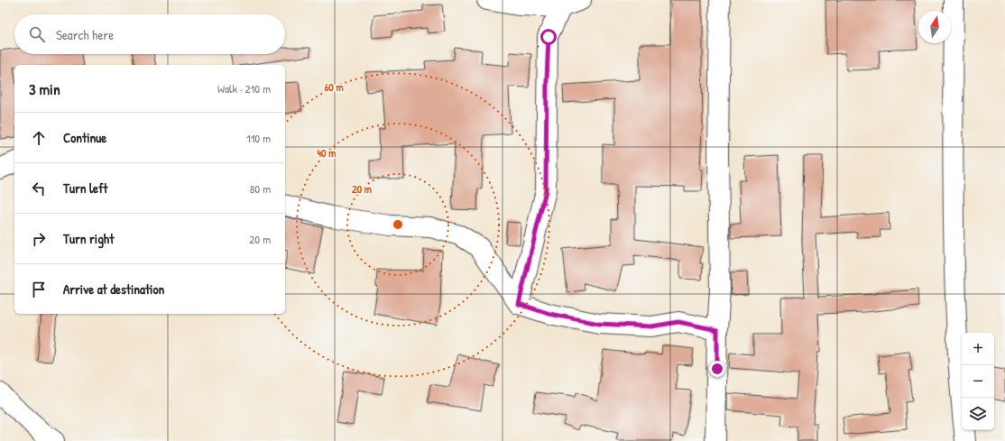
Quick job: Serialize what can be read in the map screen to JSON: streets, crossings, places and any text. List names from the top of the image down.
{
  "north": "top",
  "page": {
    "search": "Search here",
    "heading": ["3 min", "Walk · 210 m"],
    "list": [
      ["Continue", "110 m"],
      ["Turn left", "80 m"],
      ["Turn right", "20 m"],
      "Arrive at destination"
    ],
    "map_buttons": ["+", "−"]
  },
  "rings": ["60 m", "40 m", "20 m"]
}
